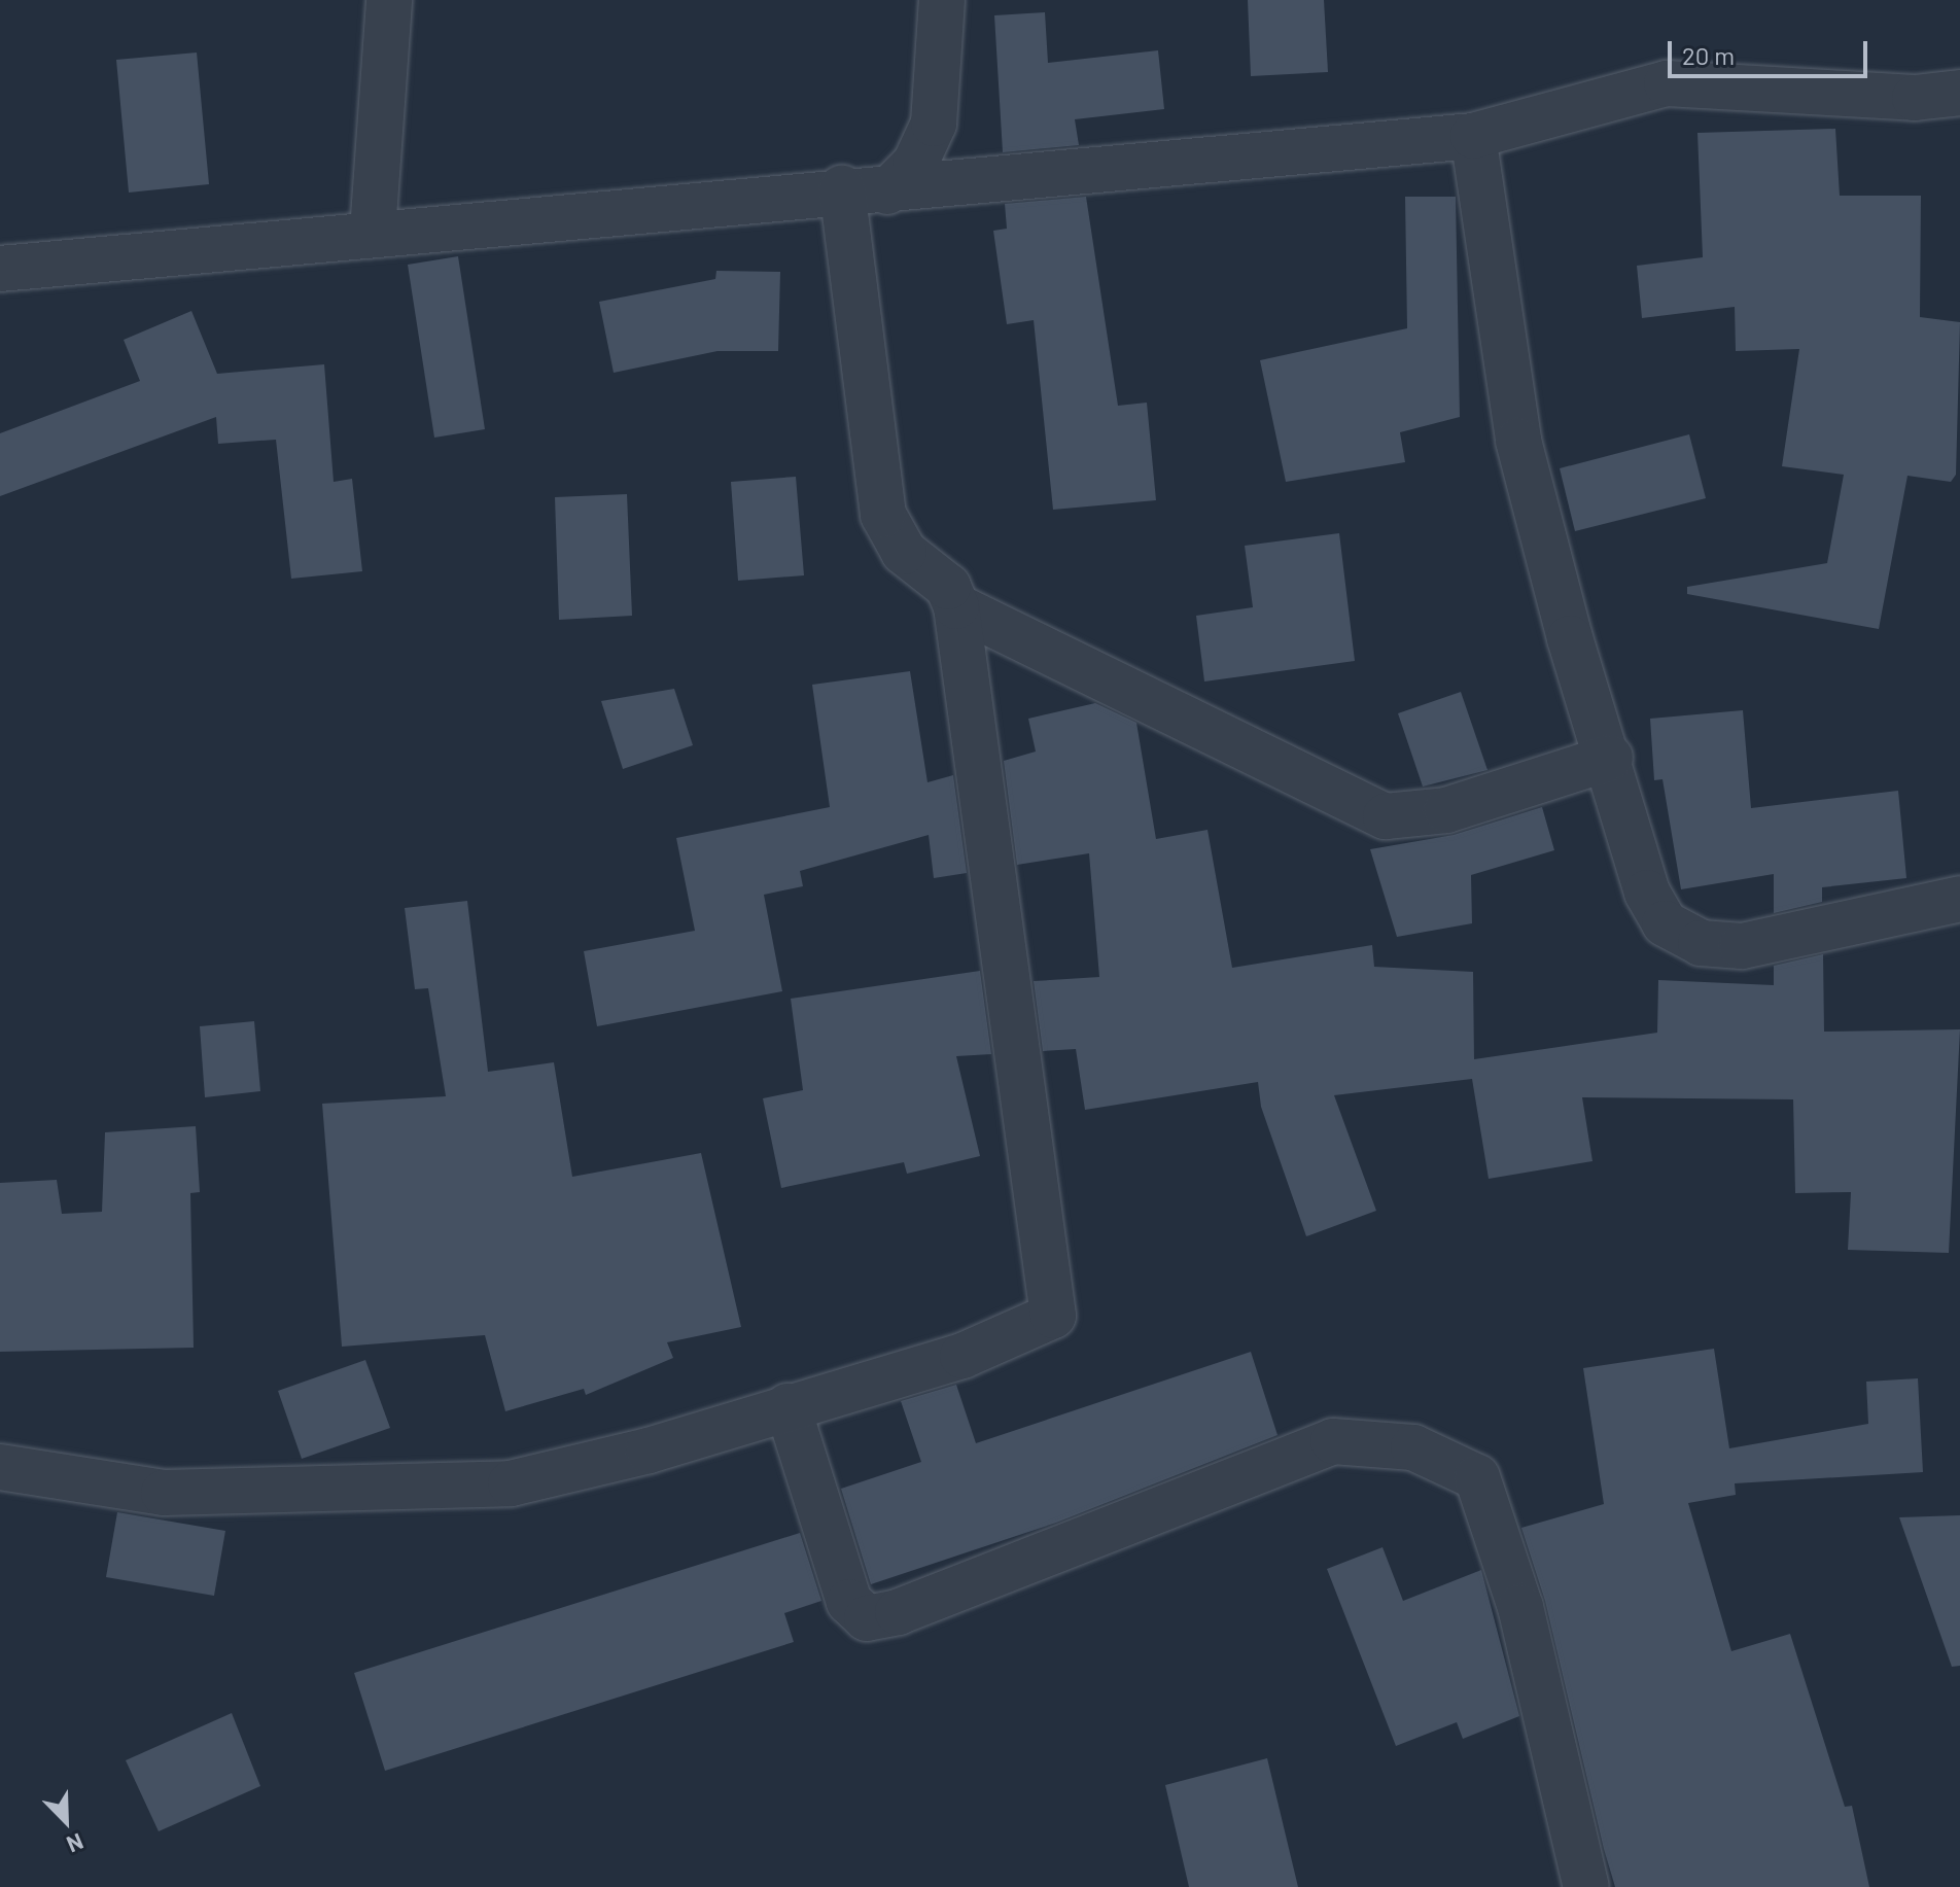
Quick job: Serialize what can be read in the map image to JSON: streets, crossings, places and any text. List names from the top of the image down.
{
  "scale_bar": "20 m",
  "north": "bottom right"
}
